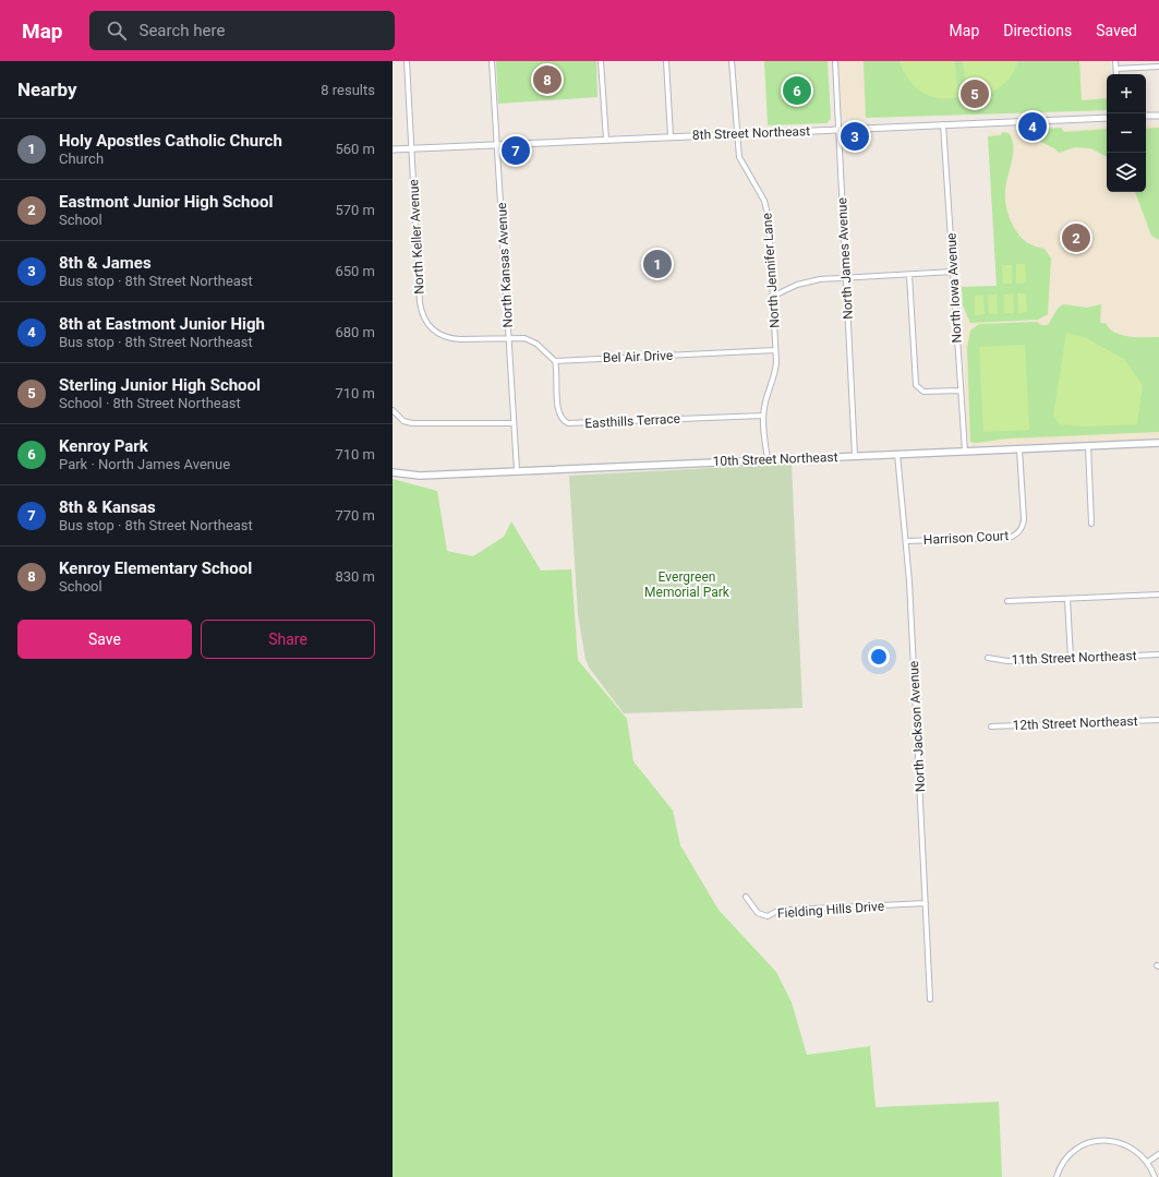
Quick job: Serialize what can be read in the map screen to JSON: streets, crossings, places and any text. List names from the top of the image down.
{
  "streets": {
    "main road": ["10th Street Northeast"],
    "street": [
      "8th Street Northeast",
      "North Keller Avenue",
      "North James Avenue",
      "North Kansas Avenue",
      "North Jennifer Lane",
      "North Iowa Avenue",
      "Bel Air Drive",
      "Easthills Terrace",
      "Harrison Court",
      "11th Street Northeast",
      "12th Street Northeast",
      "North Jackson Avenue",
      "Fielding Hills Drive"
    ]
  },
  "crossings": [
    ["8th Street Northeast", "North Keller Avenue"],
    ["8th Street Northeast", "North James Avenue"],
    ["8th Street Northeast", "North Kansas Avenue"],
    ["8th Street Northeast", "North Jennifer Lane"],
    ["8th Street Northeast", "North Iowa Avenue"],
    ["North Keller Avenue", "North Kansas Avenue"],
    ["North James Avenue", "10th Street Northeast"],
    ["North Kansas Avenue", "10th Street Northeast"],
    ["North Jennifer Lane", "Bel Air Drive"],
    ["North Jennifer Lane", "Easthills Terrace"],
    ["North Jennifer Lane", "10th Street Northeast"],
    ["North Iowa Avenue", "10th Street Northeast"],
    ["Bel Air Drive", "Easthills Terrace"],
    ["10th Street Northeast", "Harrison Court"],
    ["10th Street Northeast", "North Jackson Avenue"],
    ["Harrison Court", "North Jackson Avenue"],
    ["North Jackson Avenue", "Fielding Hills Drive"]
  ],
  "parks": ["Evergreen Memorial Park"],
  "page": {
    "header": "Map",
    "search": "Search here",
    "nav": ["Map", "Directions", "Saved"],
    "heading": ["Nearby", "8 results"],
    "pins": [
      "8",
      "6",
      "5",
      "4",
      "3",
      "7",
      "2",
      "1"
    ],
    "map_buttons": ["+", "−"],
    "list": [
      {
        "mark": "1",
        "name": "Holy Apostles Catholic Church",
        "note": "Church",
        "value": "560 m"
      },
      {
        "mark": "2",
        "name": "Eastmont Junior High School",
        "note": "School",
        "value": "570 m"
      },
      {
        "mark": "3",
        "name": "8th & James",
        "note": "Bus stop · 8th Street Northeast",
        "value": "650 m"
      },
      {
        "mark": "4",
        "name": "8th at Eastmont Junior High",
        "note": "Bus stop · 8th Street Northeast",
        "value": "680 m"
      },
      {
        "mark": "5",
        "name": "Sterling Junior High School",
        "note": "School · 8th Street Northeast",
        "value": "710 m"
      },
      {
        "mark": "6",
        "name": "Kenroy Park",
        "note": "Park · North James Avenue",
        "value": "710 m"
      },
      {
        "mark": "7",
        "name": "8th & Kansas",
        "note": "Bus stop · 8th Street Northeast",
        "value": "770 m"
      },
      {
        "mark": "8",
        "name": "Kenroy Elementary School",
        "note": "School",
        "value": "830 m"
      }
    ],
    "buttons": ["Save", "Share"]
  }
}
